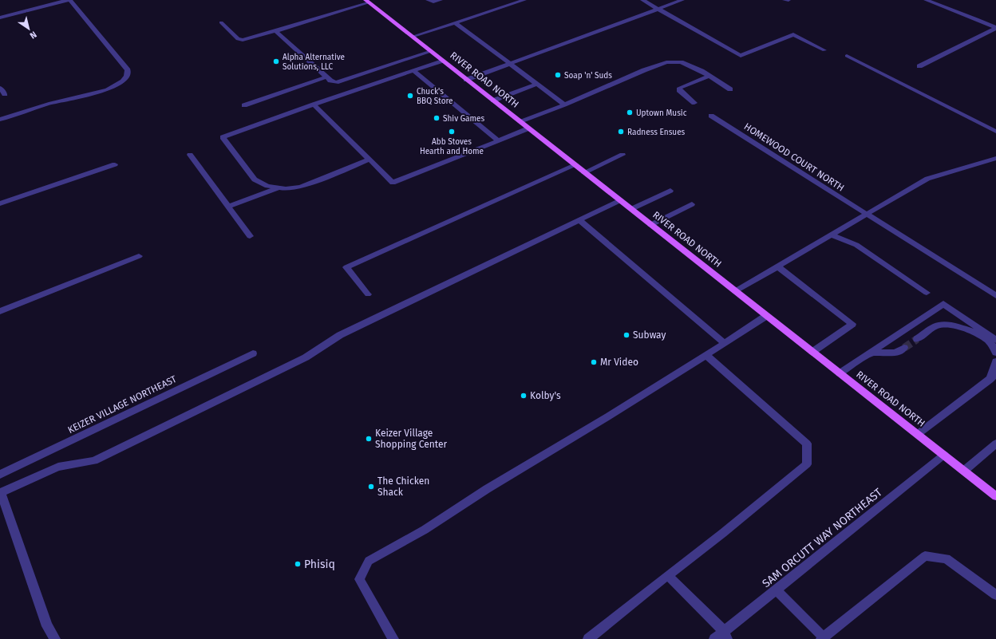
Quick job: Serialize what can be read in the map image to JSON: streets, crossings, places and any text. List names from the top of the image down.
{
  "streets": {
    "main road": ["RIVER ROAD NORTH"],
    "street": ["HOMEWOOD COURT NORTH", "KEIZER VILLAGE NORTHEAST", "SAM ORCUTT WAY NORTHEAST"]
  },
  "crossings": [
    ["RIVER ROAD NORTH", "SAM ORCUTT WAY NORTHEAST"]
  ],
  "places": [
    "Alpha Alternative Solutions, LLC",
    "Soap 'n' Suds",
    "Chuck's BBQ Store",
    "Uptown Music",
    "Shiv Games",
    "Abb Stoves Hearth and Home",
    "Radness Ensues",
    "Subway",
    "Mr Video",
    "Kolby's",
    "Keizer Village Shopping Center",
    "The Chicken Shack",
    "Phisiq"
  ],
  "north": "bottom right"
}
